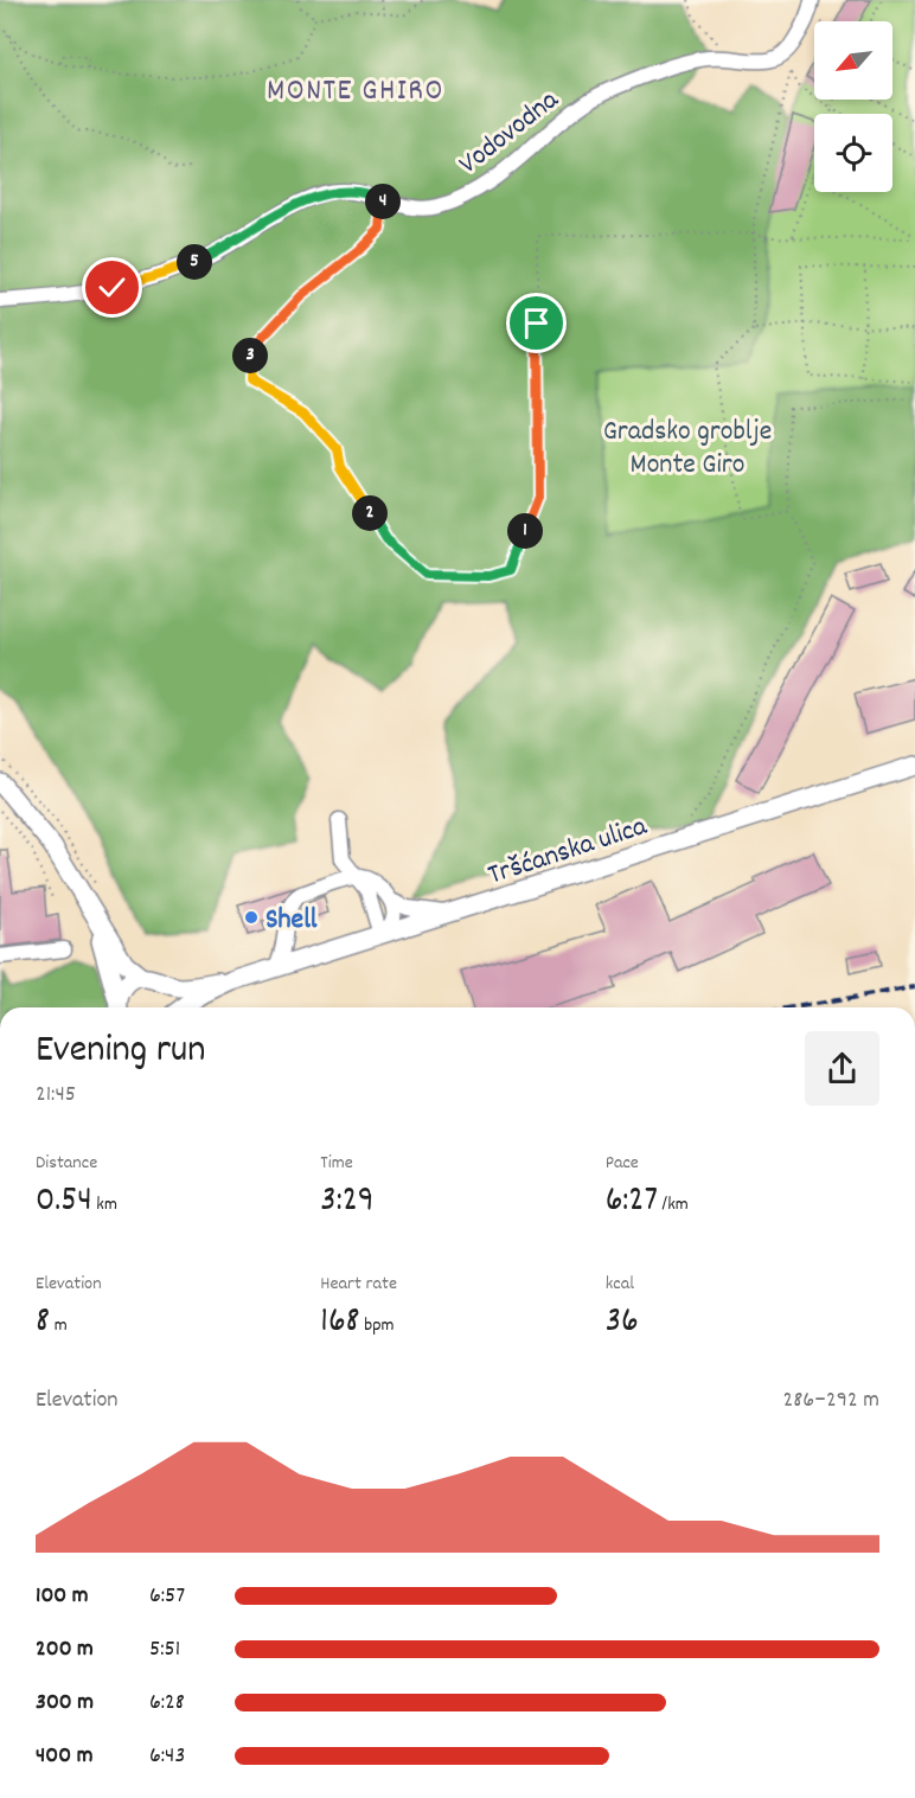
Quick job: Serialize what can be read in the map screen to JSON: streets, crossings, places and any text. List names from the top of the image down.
{
  "streets": {
    "main road": ["Tršćanska ulica"],
    "street": ["Vodovodna"]
  },
  "districts": ["MONTE GHIRO"],
  "parks": ["Gradsko groblje Monte Giro"],
  "places": ["Shell"],
  "north": "bottom left",
  "page": {
    "pins": [
      "4",
      "5",
      "3",
      "2",
      "1"
    ],
    "heading": ["Evening run", "21:45"],
    "stats": [
      ["Distance", "0.54 km"],
      ["Time", "3:29"],
      ["Pace", "6:27 /km"],
      ["Elevation", "8 m"],
      ["Heart rate", "168 bpm"],
      ["kcal", "36"]
    ],
    "chart": ["Elevation", "286–292 m"],
    "list": [
      {
        "name": "100 m",
        "note": "6:57"
      },
      {
        "name": "200 m",
        "note": "5:51"
      },
      {
        "name": "300 m",
        "note": "6:28"
      },
      {
        "name": "400 m",
        "note": "6:43"
      }
    ]
  }
}
